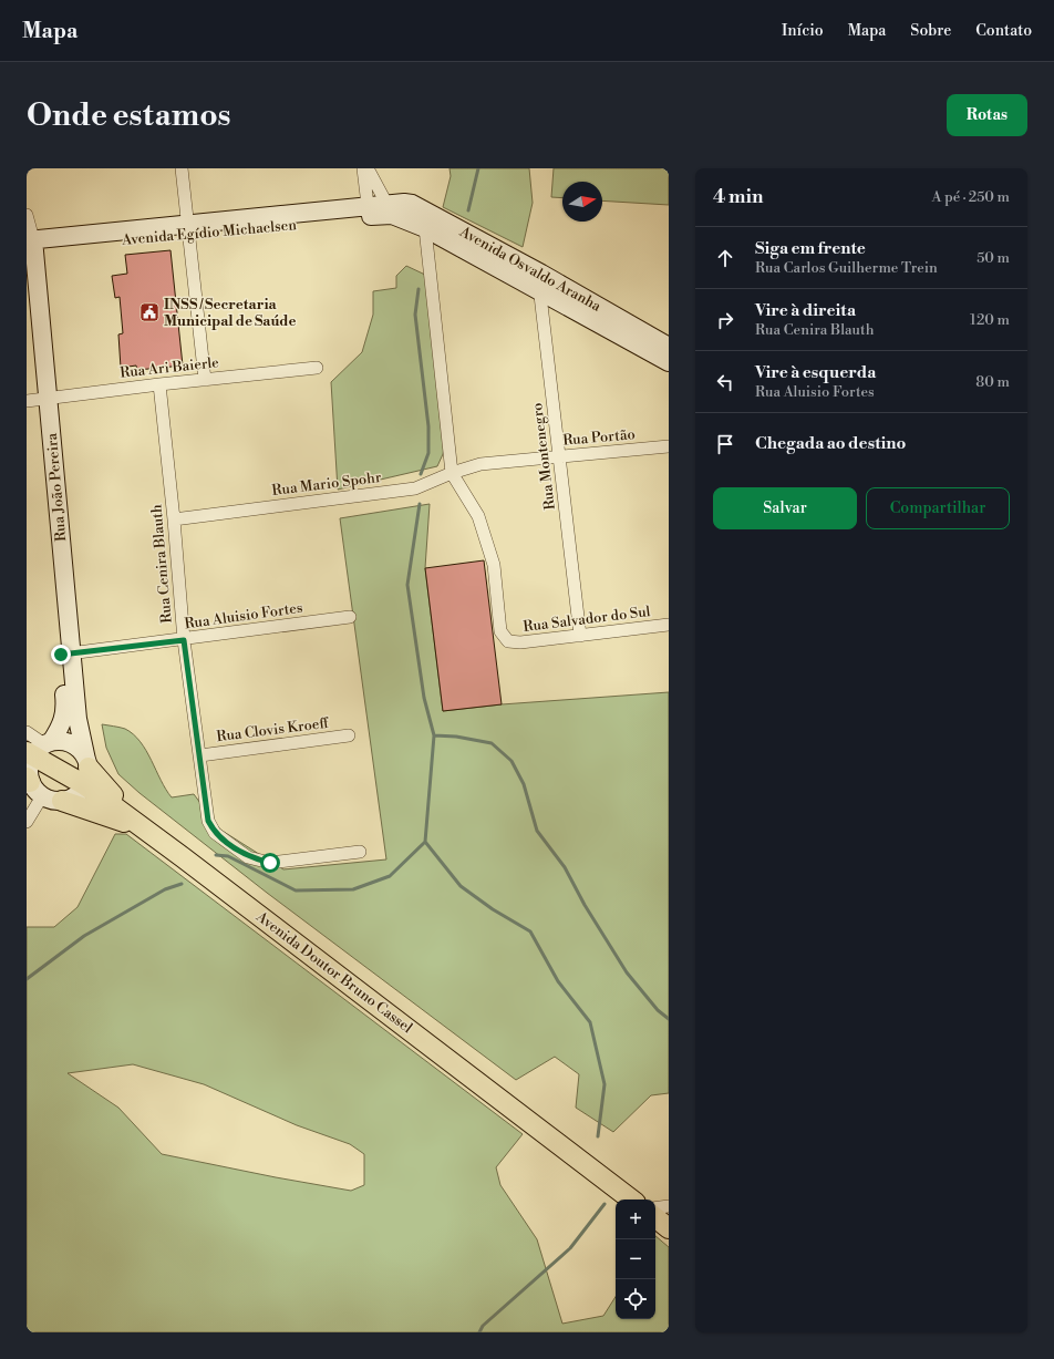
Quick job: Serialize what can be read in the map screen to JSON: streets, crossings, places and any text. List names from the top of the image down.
{
  "streets": {
    "main road": [
      "Avenida Egídio Michaelsen",
      "Avenida Osvaldo Aranha",
      "Rua João Pereira",
      "Avenida Doutor Bruno Cassel"
    ],
    "street": [
      "Rua Ari Baierle",
      "Rua Portão",
      "Rua Montenegro",
      "Rua Mario Spohr",
      "Rua Cenira Blauth",
      "Rua Aluisio Fortes",
      "Rua Salvador do Sul",
      "Rua Clovis Kroeff"
    ]
  },
  "crossings": [
    ["Avenida Egídio Michaelsen", "Avenida Osvaldo Aranha"],
    ["Avenida Egídio Michaelsen", "Rua João Pereira"],
    ["Avenida Osvaldo Aranha", "Rua Montenegro"],
    ["Rua Ari Baierle", "Rua João Pereira"],
    ["Rua Ari Baierle", "Rua Cenira Blauth"],
    ["Rua Portão", "Rua Montenegro"],
    ["Rua Portão", "Rua Mario Spohr"],
    ["Rua Montenegro", "Rua Salvador do Sul"],
    ["Rua Mario Spohr", "Rua Cenira Blauth"],
    ["Rua Mario Spohr", "Rua Salvador do Sul"],
    ["Rua João Pereira", "Rua Aluisio Fortes"],
    ["Rua Cenira Blauth", "Rua Aluisio Fortes"],
    ["Rua Cenira Blauth", "Rua Clovis Kroeff"]
  ],
  "places": {
    "public building": ["INSS / Secretaria Municipal de Saúde"]
  },
  "north": "right",
  "page": {
    "header": "Mapa",
    "nav": [
      "Início",
      "Mapa",
      "Sobre",
      "Contato"
    ],
    "buttons": [
      "Rotas",
      ["Salvar", "Compartilhar"]
    ],
    "title": "Onde estamos",
    "heading": ["4 min", "A pé · 250 m"],
    "list": [
      ["Siga em frente", "Rua Carlos Guilherme Trein", "50 m"],
      ["Vire à direita", "Rua Cenira Blauth", "120 m"],
      ["Vire à esquerda", "Rua Aluisio Fortes", "80 m"],
      "Chegada ao destino"
    ],
    "map_buttons": ["+", "−"]
  }
}
